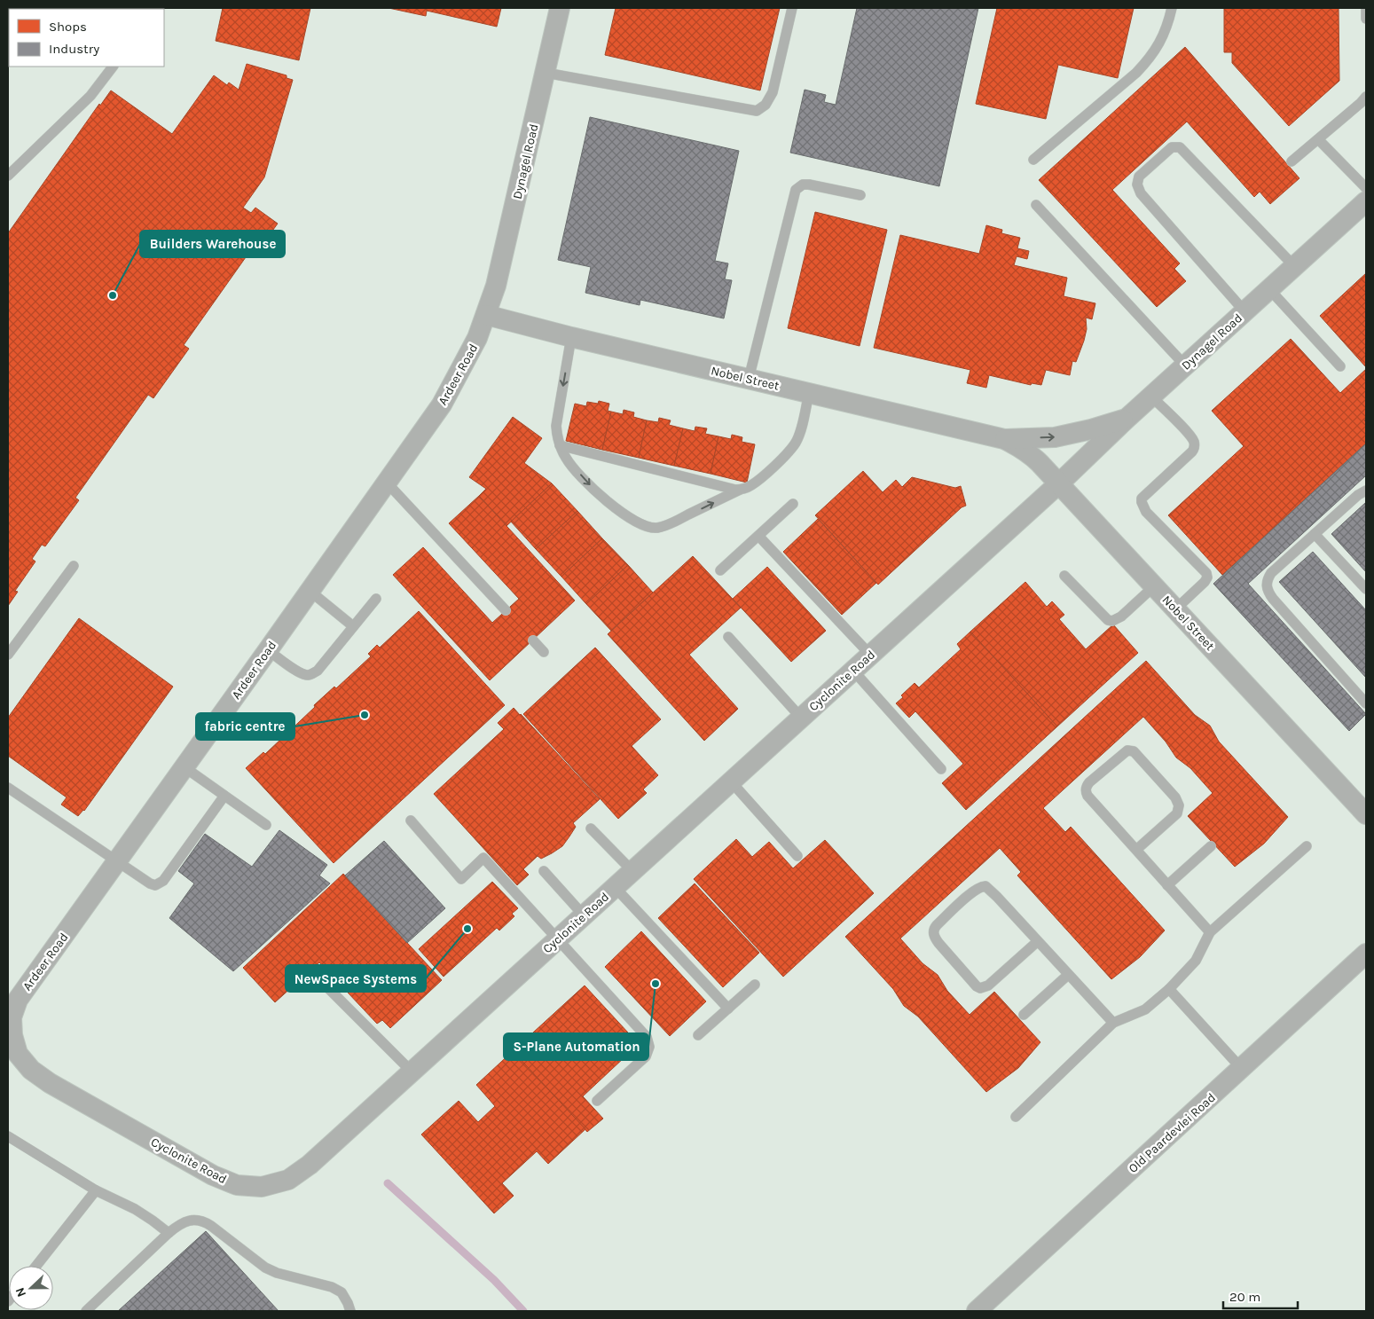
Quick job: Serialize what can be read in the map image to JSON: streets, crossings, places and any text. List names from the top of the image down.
{
  "streets": {
    "street": [
      "Dynagel Road",
      "Ardeer Road",
      "Nobel Street",
      "Cyclonite Road",
      "Old Paardevlei Road"
    ]
  },
  "crossings": [
    ["Dynagel Road", "Ardeer Road"],
    ["Dynagel Road", "Nobel Street"],
    ["Dynagel Road", "Cyclonite Road"],
    ["Ardeer Road", "Nobel Street"],
    ["Ardeer Road", "Cyclonite Road"],
    ["Nobel Street", "Cyclonite Road"]
  ],
  "places": [
    "Builders Warehouse",
    "fabric centre",
    "NewSpace Systems",
    "S-Plane Automation"
  ],
  "legend": ["Shops", "Industry"],
  "scale_bar": "20 m",
  "north": "left"
}
